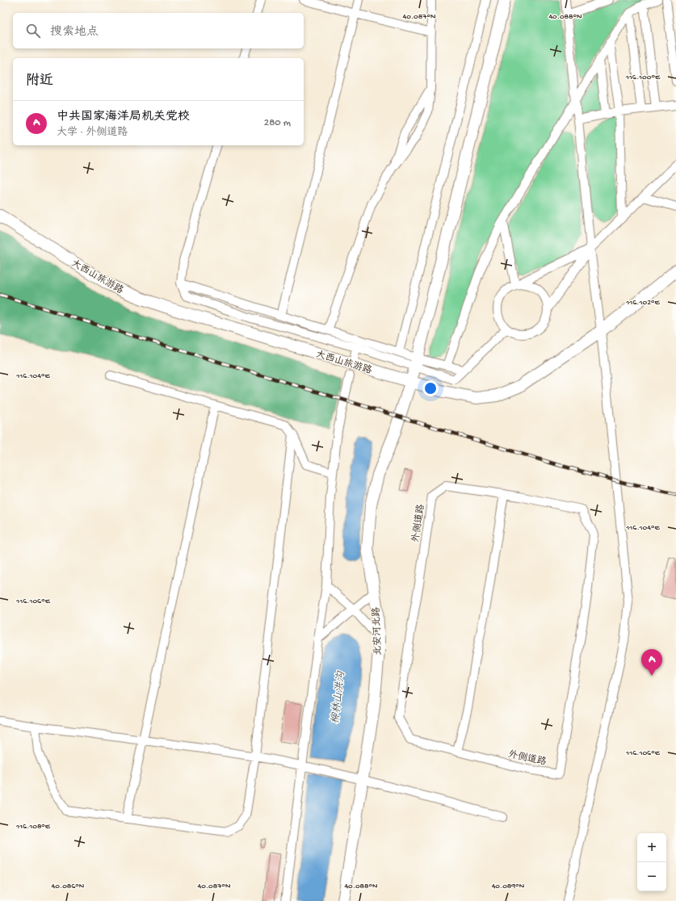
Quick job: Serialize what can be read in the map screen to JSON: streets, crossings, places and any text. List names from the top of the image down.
{
  "streets": {
    "street": ["大西山旅游路", "外侧道路", "北安河北路"]
  },
  "crossings": [
    ["大西山旅游路", "北安河北路"]
  ],
  "water": ["柳林山洪沟"],
  "page": {
    "search": "搜索地点",
    "heading": "附近",
    "list": [
      {
        "mark": "A",
        "name": "中共国家海洋局机关党校",
        "note": "大学 · 外侧道路",
        "value": "280 m"
      }
    ],
    "pins": "A",
    "map_buttons": ["+", "−"]
  },
  "coordinates": [
    "40.087°N",
    "40.088°N",
    "116.100°E",
    "116.102°E",
    "116.104°E",
    "116.106°E",
    "116.108°E",
    "40.086°N",
    "40.089°N"
  ]
}
